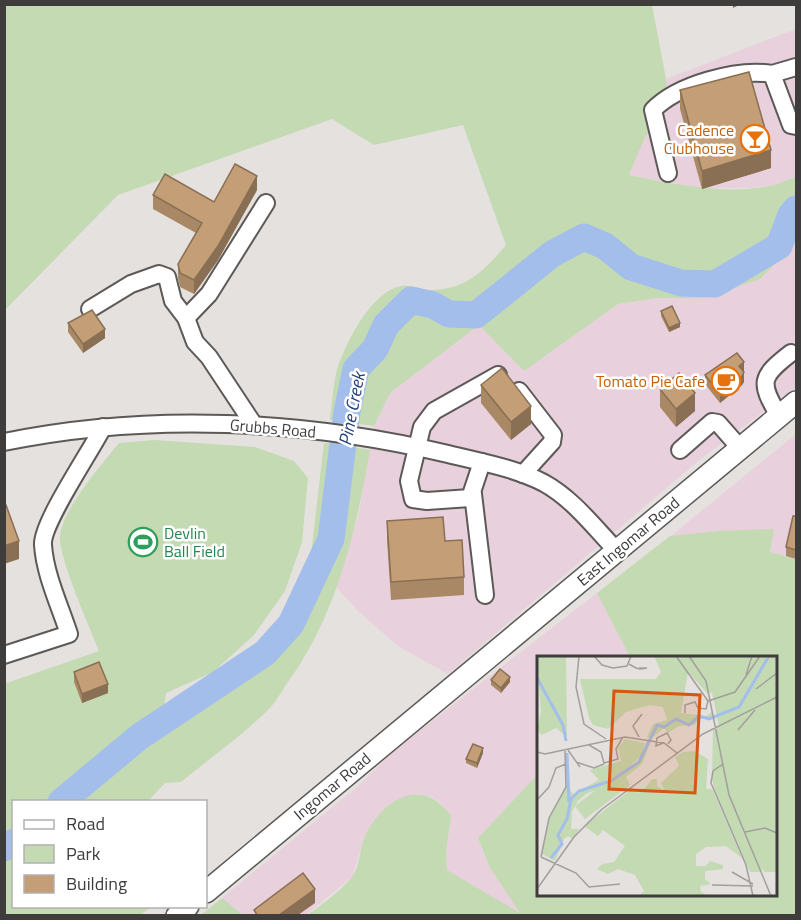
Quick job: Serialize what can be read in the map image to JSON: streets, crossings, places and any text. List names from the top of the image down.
{
  "streets": {
    "main road": ["East Ingomar Road", "Ingomar Road"],
    "street": ["Grubbs Road"]
  },
  "crossings": [
    ["Grubbs Road", "East Ingomar Road"],
    ["East Ingomar Road", "Ingomar Road"]
  ],
  "water": ["Pine Creek"],
  "places": {
    "bar": ["Cadence Clubhouse"],
    "cafe": ["Tomato Pie Cafe"],
    "sports": ["Devlin Ball Field"]
  },
  "legend": ["Road", "Park", "Building"]
}
